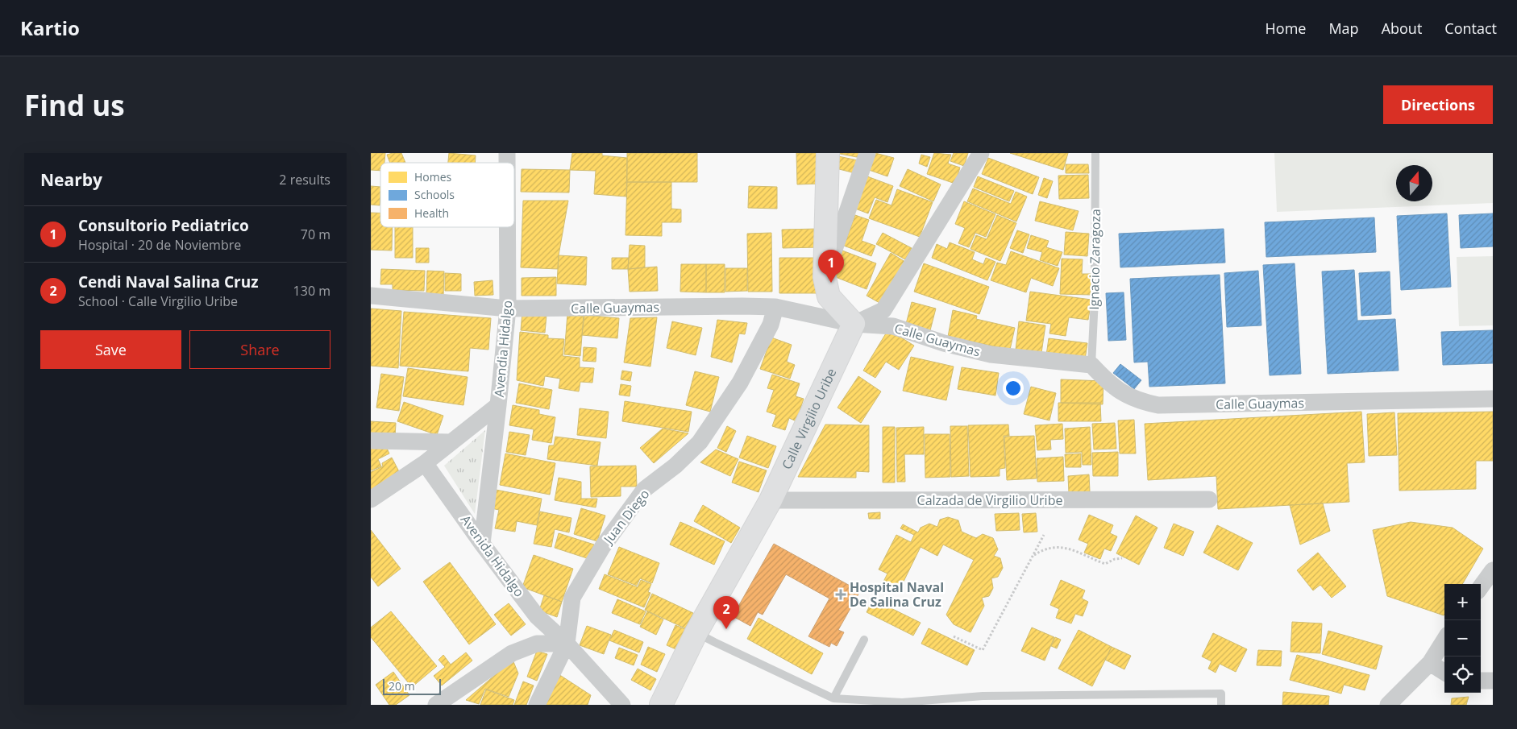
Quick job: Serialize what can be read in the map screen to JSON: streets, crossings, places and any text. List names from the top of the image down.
{
  "streets": {
    "street": [
      "Calle Guaymas",
      "Avendia Hidalgo",
      "Calle Virgilio Uribe",
      "Calzada de Virgilio Uribe",
      "Juan Diego",
      "Avenida Hidalgo"
    ],
    "lane": ["Ignacio Zaragoza"]
  },
  "crossings": [
    ["Ignacio Zaragoza", "Calle Guaymas"],
    ["Calle Guaymas", "Avendia Hidalgo"],
    ["Calle Guaymas", "Calle Virgilio Uribe"],
    ["Calle Guaymas", "Juan Diego"],
    ["Avendia Hidalgo", "Avenida Hidalgo"],
    ["Calle Virgilio Uribe", "Calzada de Virgilio Uribe"],
    ["Juan Diego", "Avenida Hidalgo"]
  ],
  "places": {
    "health": ["Hospital Naval De Salina Cruz"]
  },
  "legend": ["Homes", "Schools", "Health"],
  "scale_bar": "20 m",
  "north": "top",
  "page": {
    "header": "Kartio",
    "nav": [
      "Home",
      "Map",
      "About",
      "Contact"
    ],
    "buttons": [
      "Directions",
      ["Save", "Share"]
    ],
    "title": "Find us",
    "heading": ["Nearby", "2 results"],
    "list": [
      {
        "mark": "1",
        "name": "Consultorio Pediatrico",
        "note": "Hospital · 20 de Noviembre",
        "value": "70 m"
      },
      {
        "mark": "2",
        "name": "Cendi Naval Salina Cruz",
        "note": "School · Calle Virgilio Uribe",
        "value": "130 m"
      }
    ],
    "pins": ["1", "2"],
    "map_buttons": ["+", "−"],
    "scale": "20 m"
  }
}
